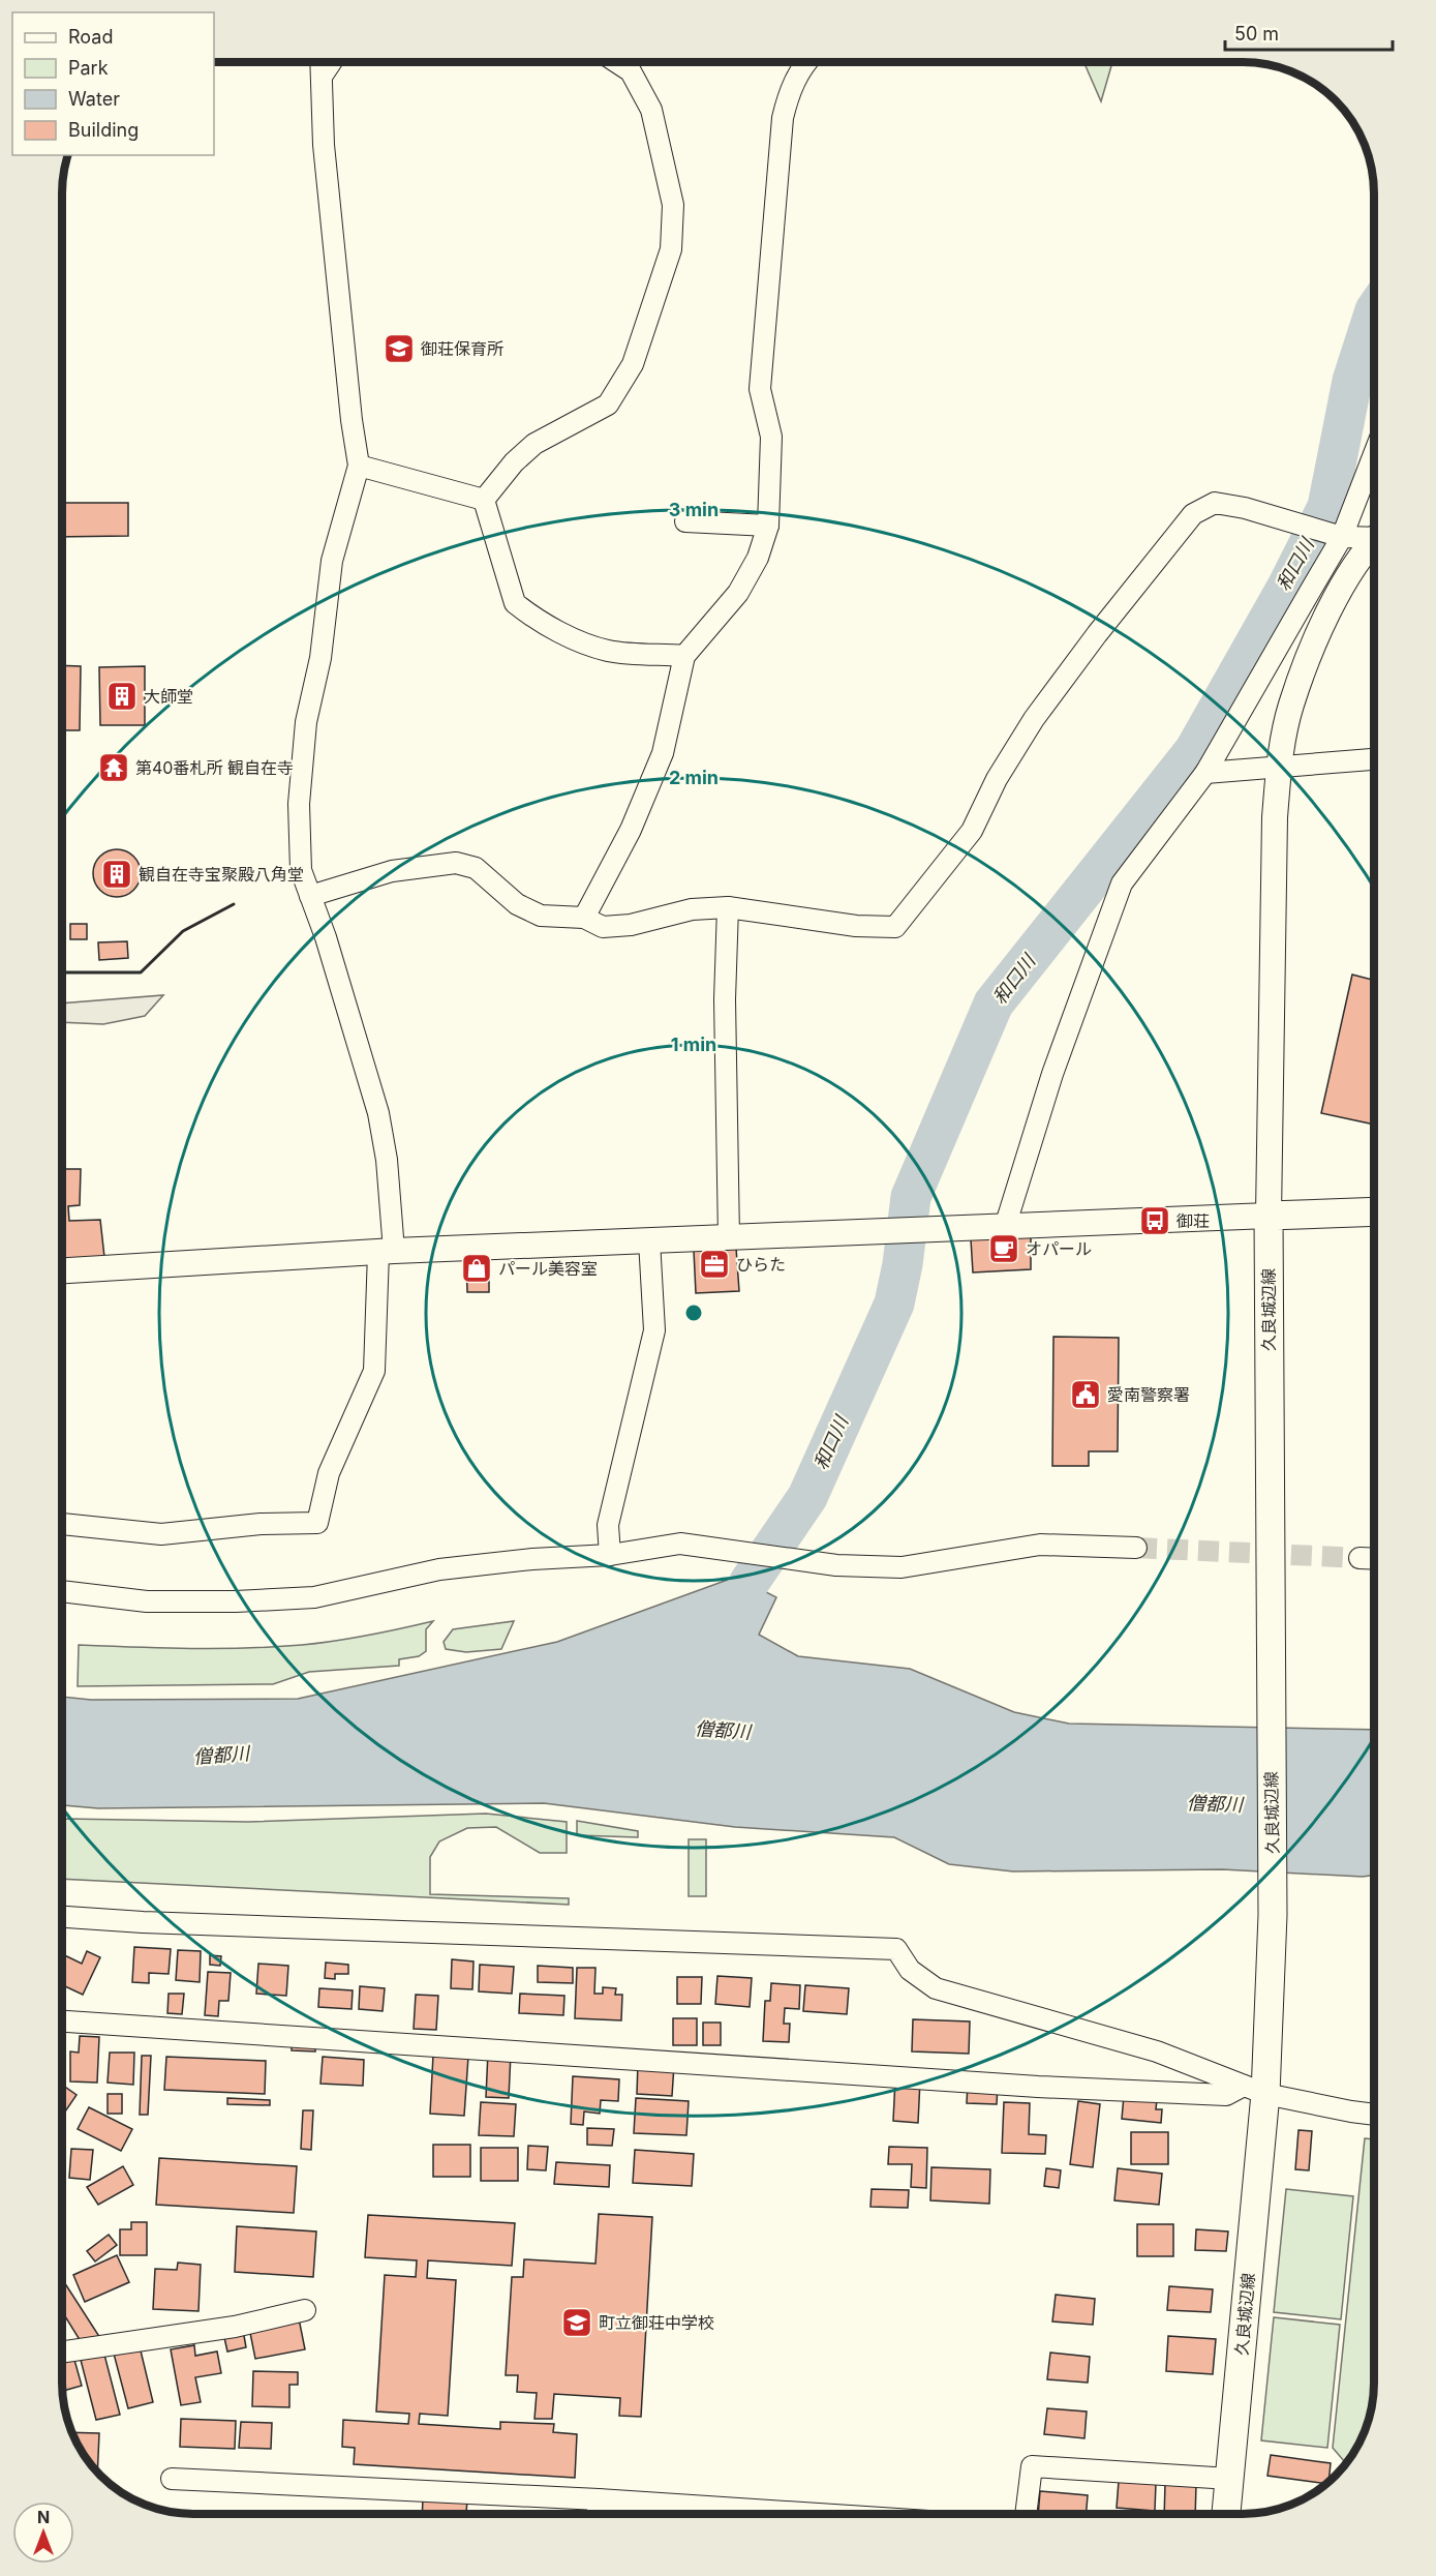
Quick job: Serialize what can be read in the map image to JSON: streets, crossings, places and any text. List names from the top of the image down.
{
  "streets": {
    "main road": ["久良城辺線"]
  },
  "water": ["和口川", "僧都川"],
  "places": {
    "school or university": ["御荘保育所", "町立御荘中学校"],
    "building": ["大師堂", "観自在寺宝聚殿八角堂"],
    "temple": ["第40番札所 観自在寺"],
    "bus stop": ["御荘"],
    "cafe": ["オパール"],
    "office": ["ひらた"],
    "shop": ["パール美容室"],
    "public building": ["愛南警察署"]
  },
  "legend": [
    "Road",
    "Park",
    "Water",
    "Building"
  ],
  "scale_bar": "50 m",
  "north": "top",
  "rings": ["3 min", "2 min", "1 min"]
}
